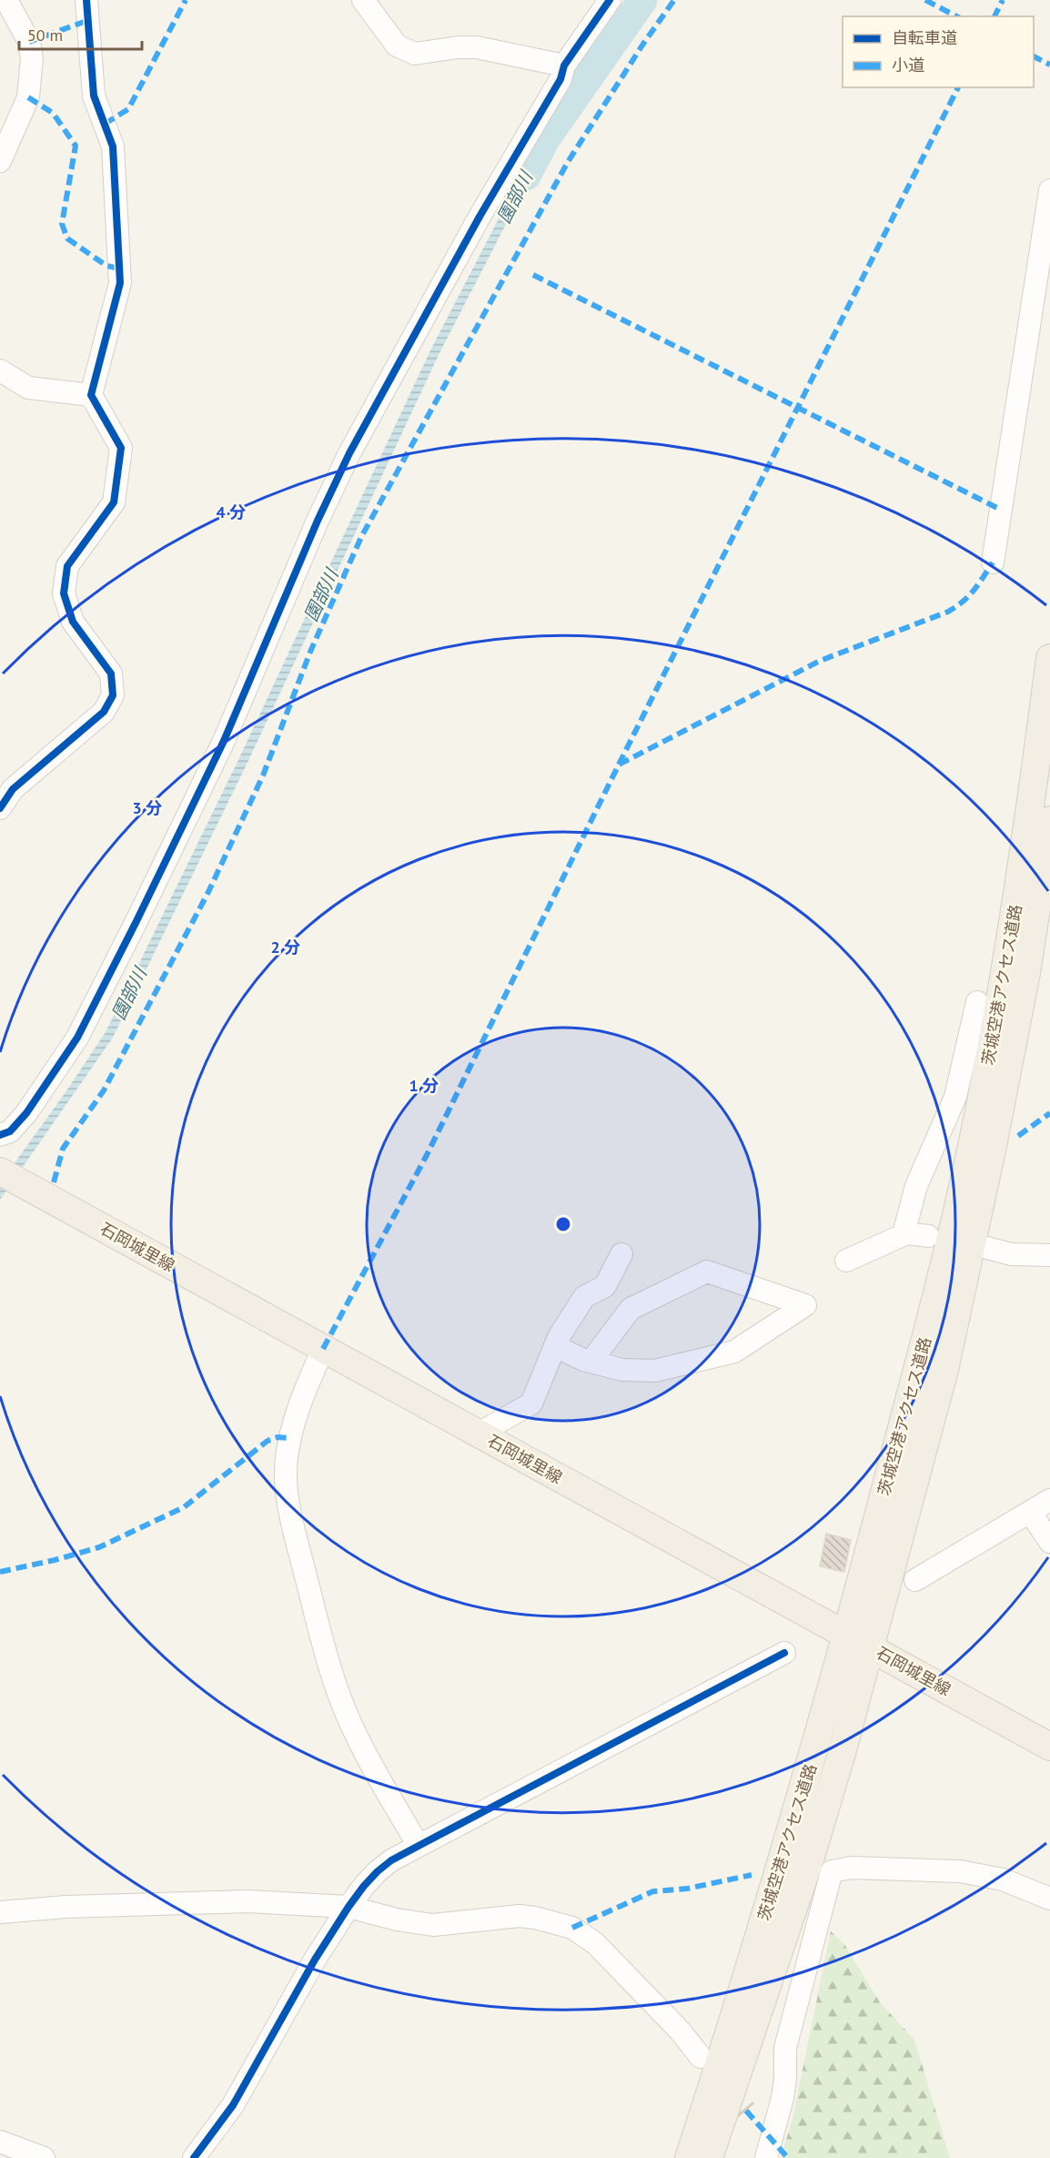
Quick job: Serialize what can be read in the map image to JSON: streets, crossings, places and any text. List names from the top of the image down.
{
  "streets": {
    "main road": ["茨城空港アクセス道路", "石岡城里線"]
  },
  "crossings": [
    ["茨城空港アクセス道路", "石岡城里線"]
  ],
  "water": ["園部川"],
  "legend": ["自転車道", "小道"],
  "scale_bar": "50 m",
  "rings": [
    "4 分",
    "3 分",
    "2 分",
    "1 分"
  ]
}
